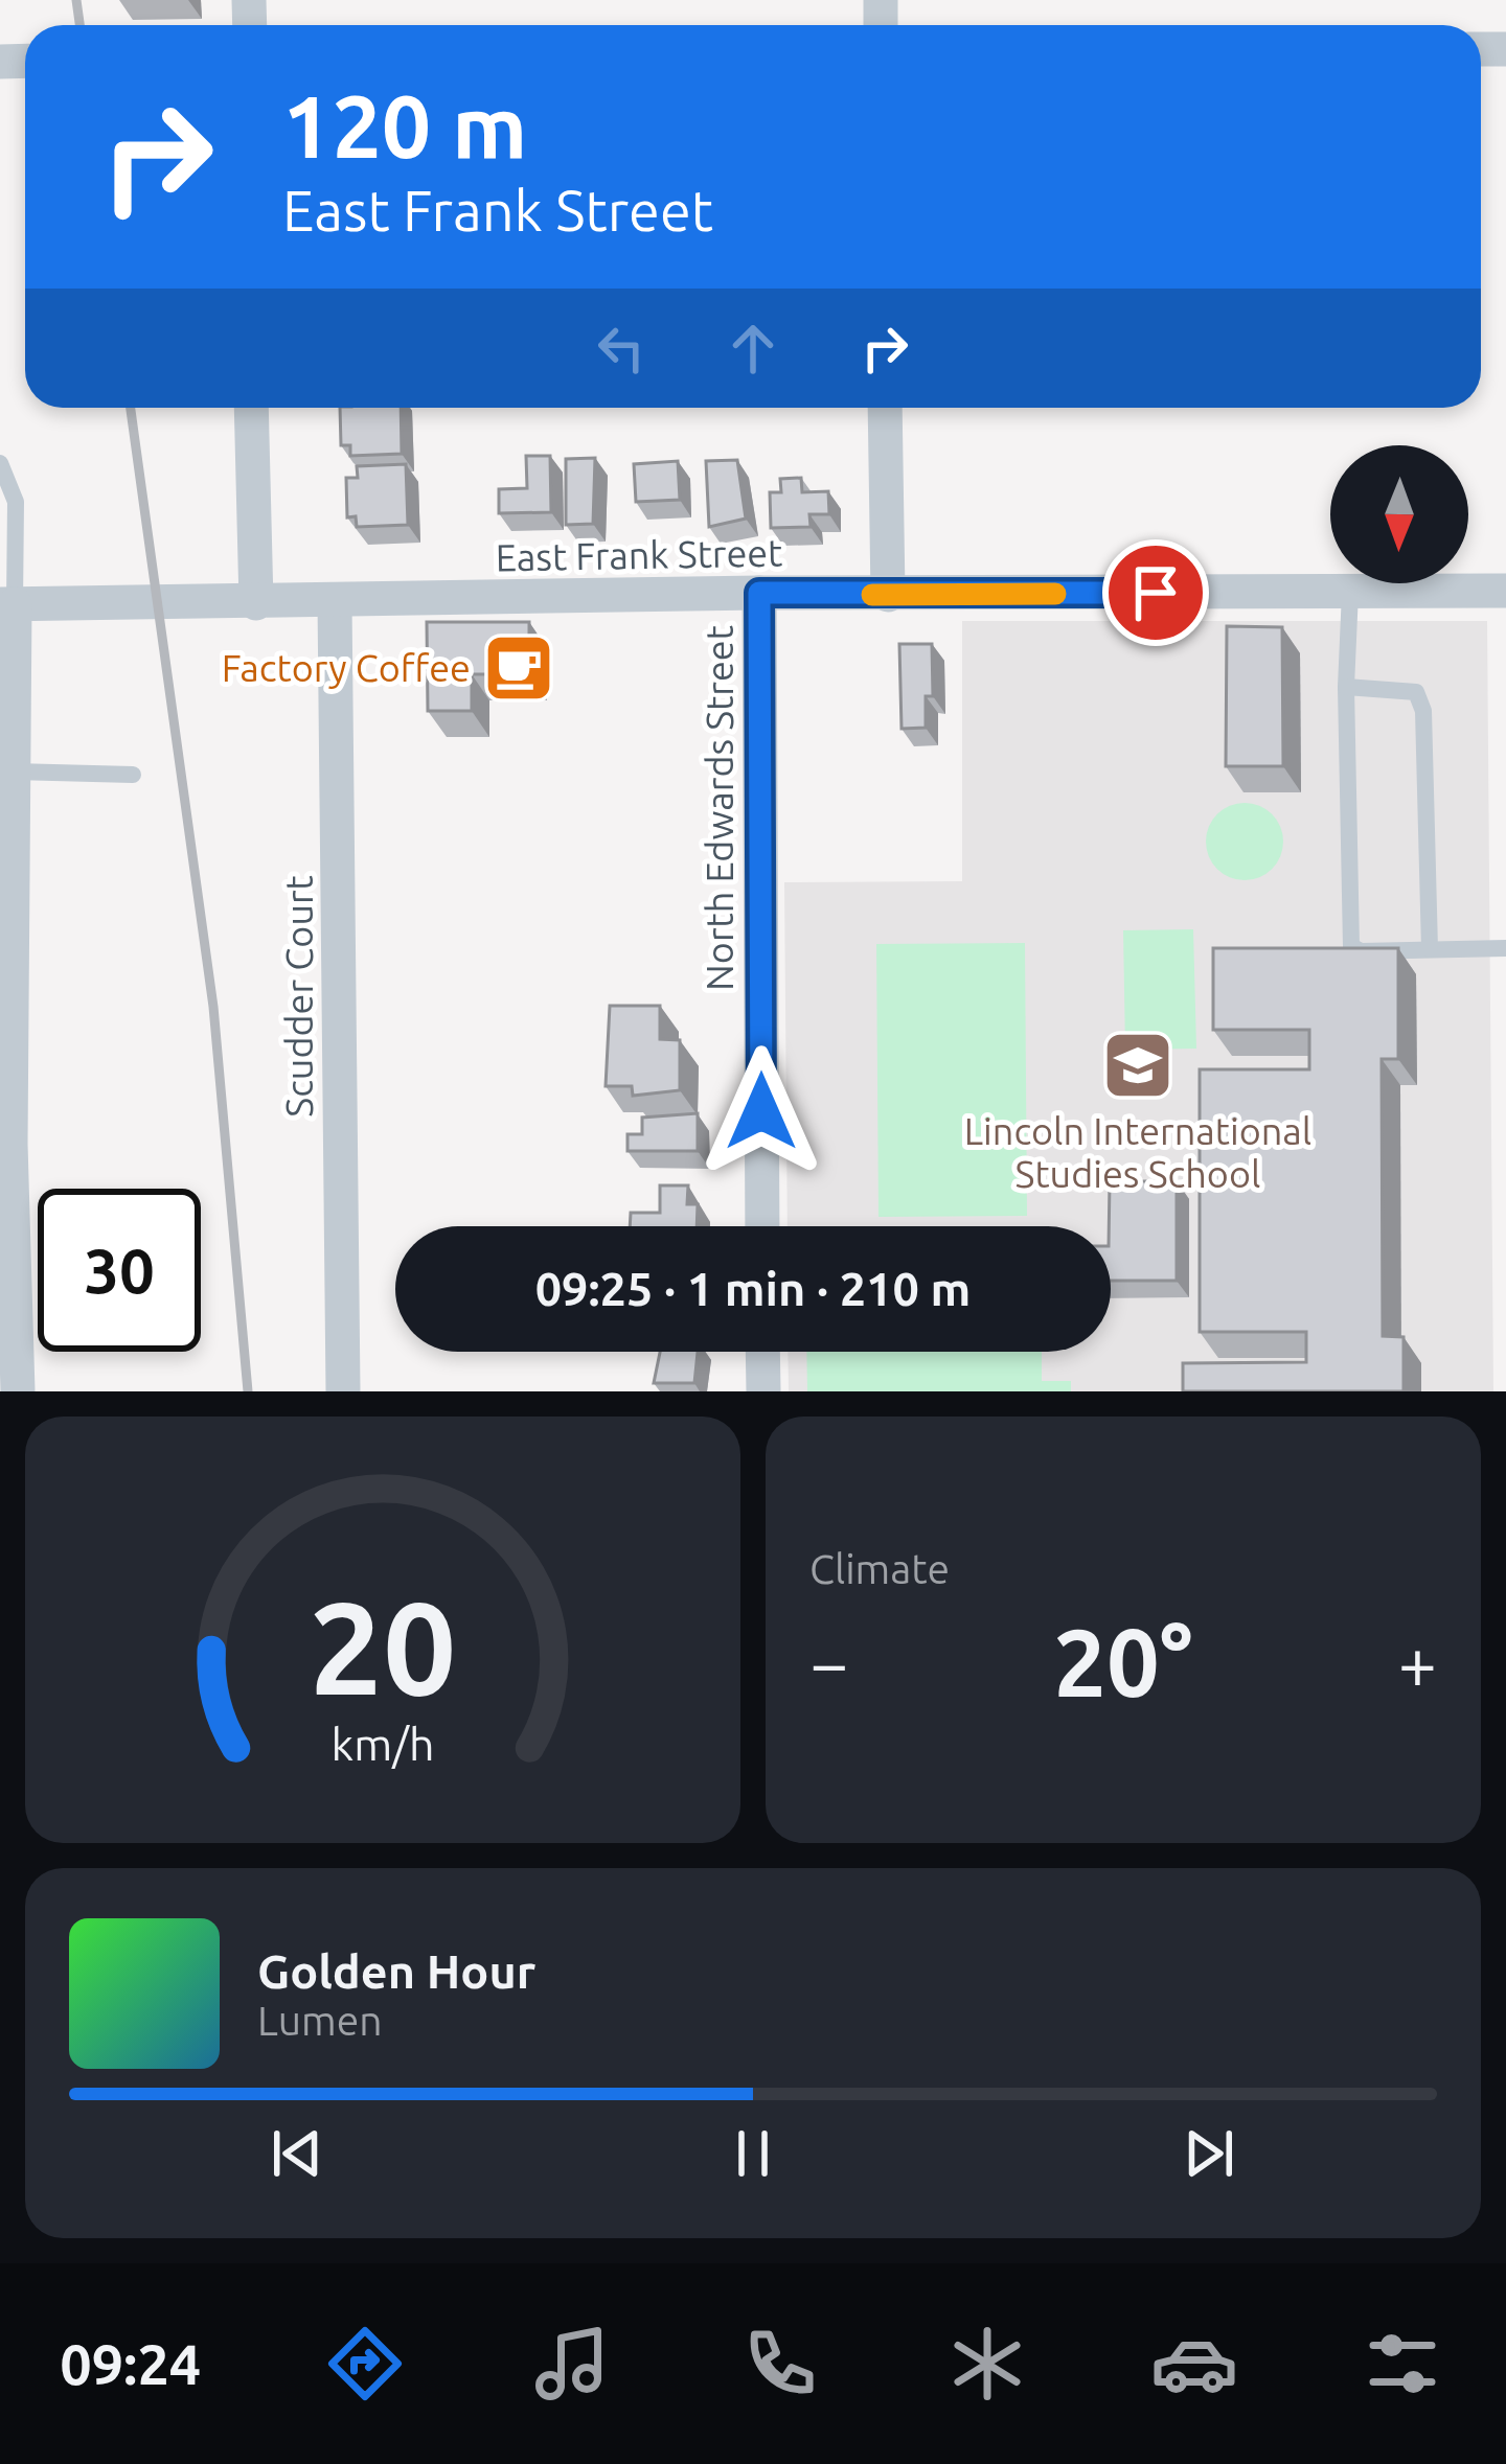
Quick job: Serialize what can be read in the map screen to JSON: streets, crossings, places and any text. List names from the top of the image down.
{
  "streets": {
    "street": ["East Frank Street", "North Edwards Street", "Scudder Court"]
  },
  "crossings": [
    ["East Frank Street", "North Edwards Street"],
    ["East Frank Street", "Scudder Court"]
  ],
  "places": {
    "cafe": ["Factory Coffee"],
    "school or university": ["Lincoln International Studies School"]
  },
  "north": "bottom",
  "page": {
    "turn": ["120 m", "East Frank Street"],
    "limit": "30",
    "trip": "09:25 · 1 min · 210 m",
    "tile": "Climate",
    "heat": ["−", "20°", "+"],
    "song": ["Golden Hour", "Lumen"],
    "tabs": "09:24",
    "gauge": ["20", "km/h"]
  }
}
